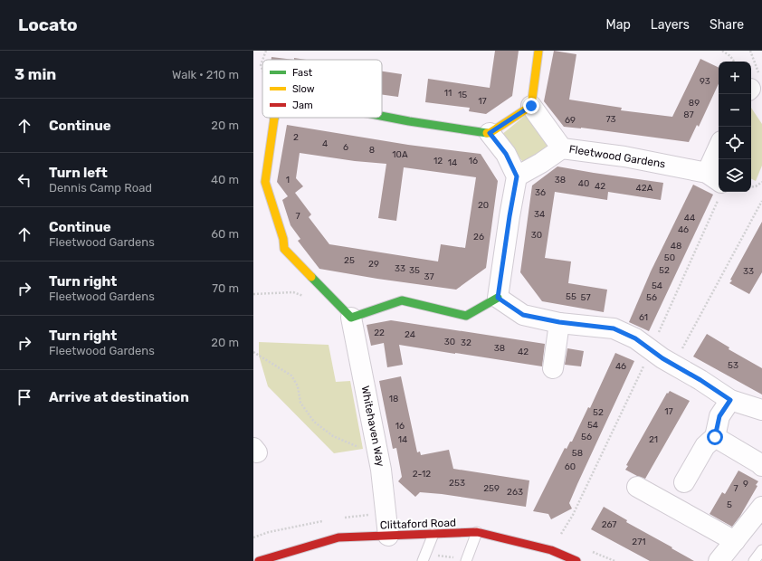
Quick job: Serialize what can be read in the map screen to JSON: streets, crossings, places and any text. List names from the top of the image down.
{
  "streets": {
    "street": ["Fleetwood Gardens", "Whitehaven Way", "Clittaford Road"]
  },
  "crossings": [
    ["Whitehaven Way", "Clittaford Road"]
  ],
  "house_numbers": [
    "93",
    "11",
    "15",
    "17",
    "89",
    "87",
    "73",
    "69",
    "2",
    "4",
    "6",
    "8",
    "10A",
    "12",
    "16",
    "14",
    "1",
    "38",
    "40",
    "42",
    "42A",
    "36",
    "20",
    "34",
    "7",
    "44",
    "46",
    "30",
    "26",
    "48",
    "50",
    "25",
    "29",
    "33",
    "35",
    "52",
    "33",
    "37",
    "54",
    "55",
    "57",
    "56",
    "61",
    "22",
    "24",
    "30",
    "32",
    "38",
    "42",
    "53",
    "46",
    "18",
    "17",
    "52",
    "54",
    "16",
    "56",
    "14",
    "21",
    "58",
    "60",
    "2-12",
    "253",
    "9",
    "259",
    "7",
    "263",
    "5",
    "267",
    "271"
  ],
  "legend": ["Fast", "Slow", "Jam"],
  "page": {
    "header": "Locato",
    "nav": ["Map", "Layers", "Share"],
    "heading": ["3 min", "Walk · 210 m"],
    "map_buttons": ["+", "−"],
    "list": [
      ["Continue", "20 m"],
      ["Turn left", "Dennis Camp Road", "40 m"],
      ["Continue", "Fleetwood Gardens", "60 m"],
      ["Turn right", "Fleetwood Gardens", "70 m"],
      ["Turn right", "Fleetwood Gardens", "20 m"],
      "Arrive at destination"
    ]
  }
}
